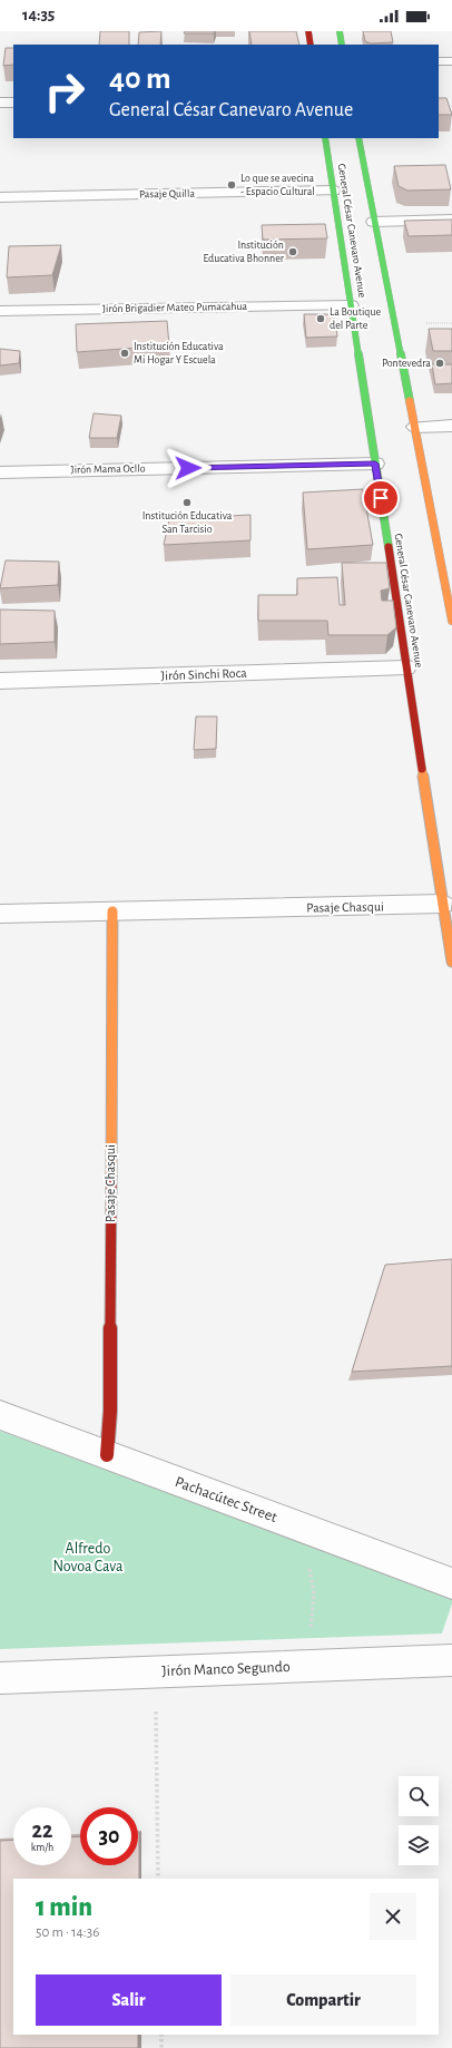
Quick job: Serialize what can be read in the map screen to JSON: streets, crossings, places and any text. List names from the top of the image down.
{
  "streets": {
    "main road": ["General César Canevaro Avenue", "Pasaje Chasqui"],
    "street": [
      "Pasaje Quilla",
      "Jirón Brigadier Mateo Pumacahua",
      "Jirón Mama Ocllo",
      "Jirón Sinchi Roca",
      "Pachacútec Street",
      "Jirón Manco Segundo"
    ]
  },
  "crossings": [
    ["Pasaje Quilla", "General César Canevaro Avenue"],
    ["General César Canevaro Avenue", "Jirón Brigadier Mateo Pumacahua"],
    ["General César Canevaro Avenue", "Jirón Mama Ocllo"],
    ["General César Canevaro Avenue", "Jirón Sinchi Roca"],
    ["General César Canevaro Avenue", "Pasaje Chasqui"],
    ["Pasaje Chasqui", "Pachacútec Street"]
  ],
  "parks": ["Alfredo Novoa Cava"],
  "places": [
    "Lo que se avecina - Espacio Cultural",
    "Institución Educativa Bhonner",
    "La Boutique del Parte",
    "Institución Educativa Mi Hogar Y Escuela",
    "Pontevedra",
    "Institución Educativa San Tarcisio"
  ],
  "page": {
    "status": "14:35",
    "turn": ["40 m", "General César Canevaro Avenue"],
    "speed": "22 km/h",
    "limit": "30",
    "heading": ["1 min", "50 m · 14:36"],
    "buttons": ["Salir", "Compartir"]
  }
}
